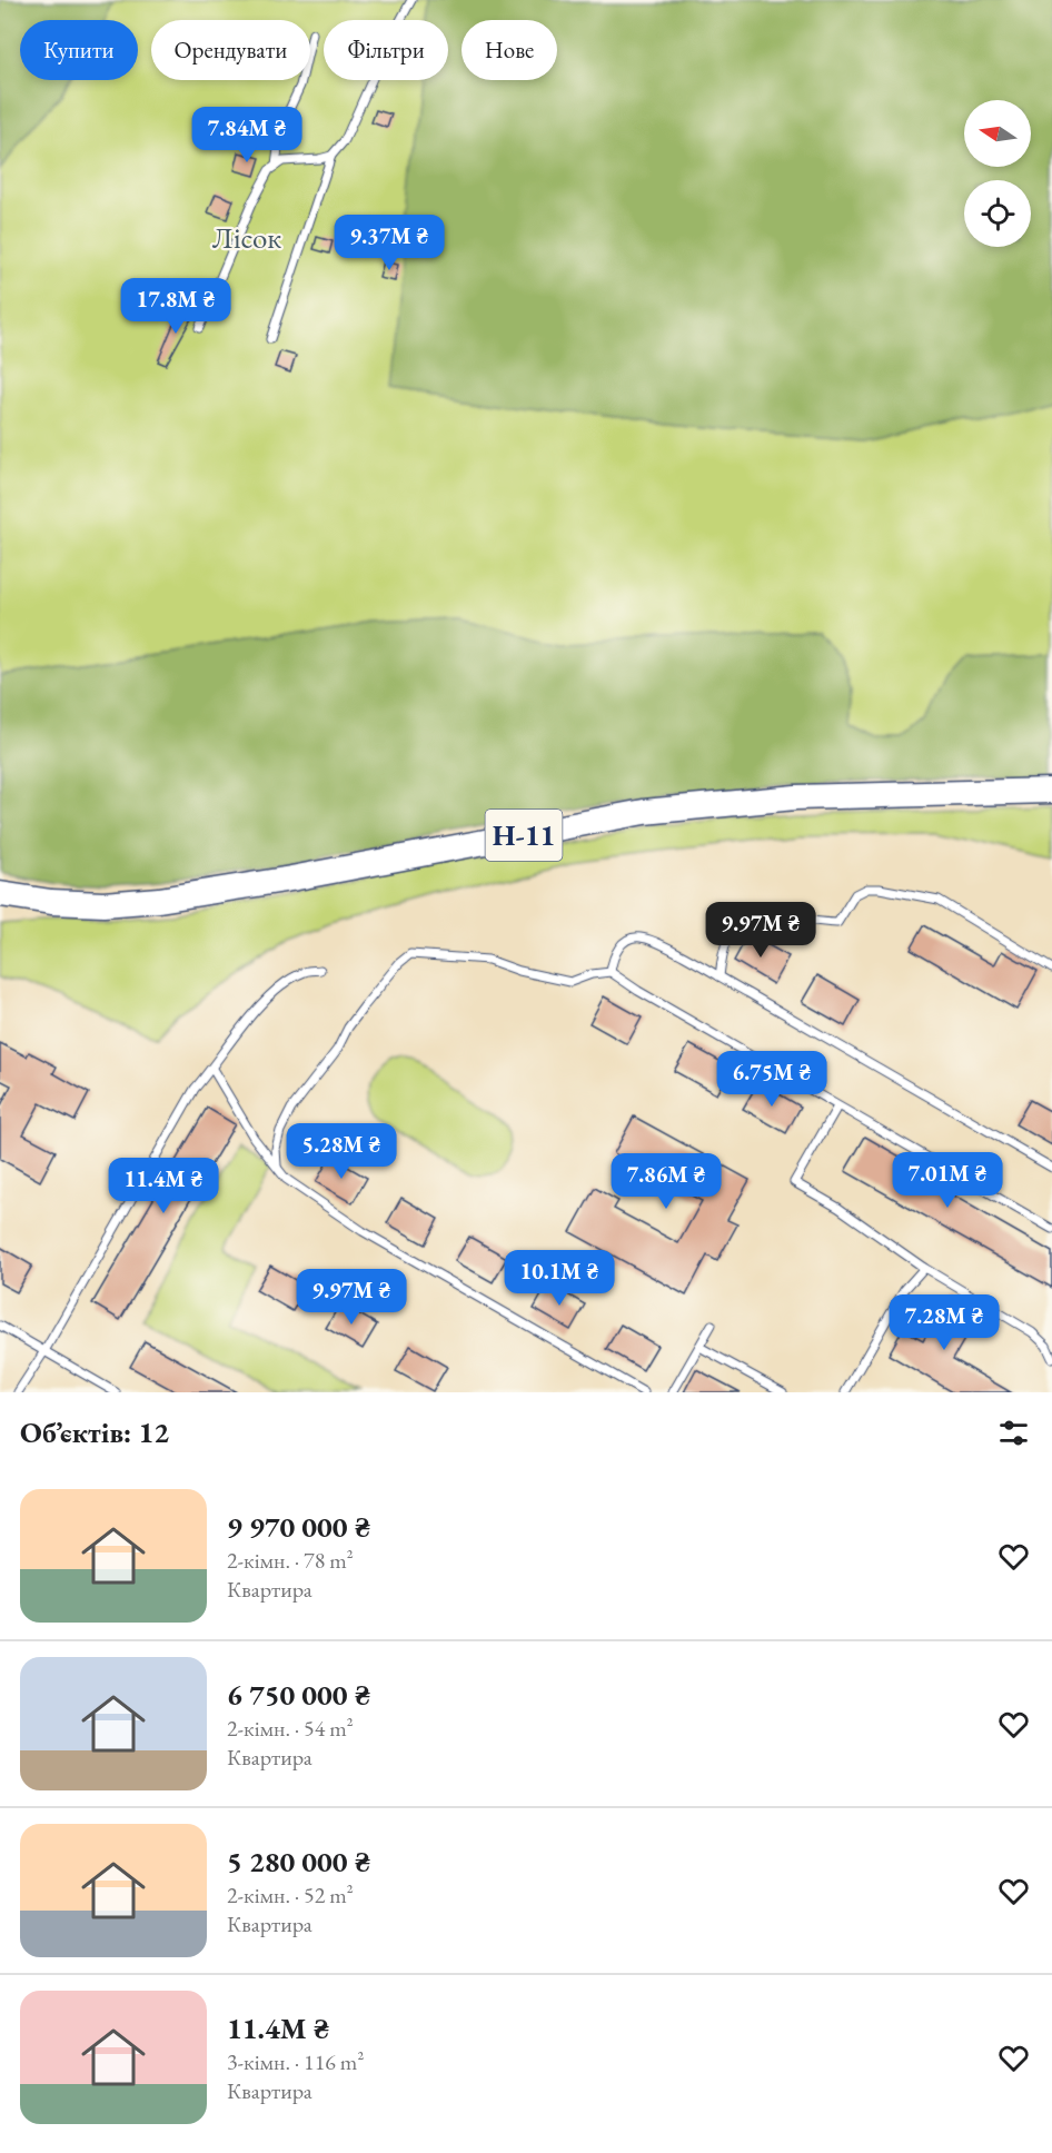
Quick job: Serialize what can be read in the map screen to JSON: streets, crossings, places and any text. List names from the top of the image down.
{
  "streets": {
    "main road": ["Н-11"]
  },
  "parks": ["Лісок"],
  "north": "left",
  "page": {
    "chip": [
      "Купити",
      "Орендувати",
      "Фільтри",
      "Нове"
    ],
    "price": [
      "7.84M ₴",
      "9.37M ₴",
      "17.8M ₴",
      "9.97M ₴",
      "6.75M ₴",
      "5.28M ₴",
      "7.01M ₴",
      "7.86M ₴",
      "11.4M ₴",
      "10.1M ₴",
      "9.97M ₴",
      "7.28M ₴"
    ],
    "heading": "Об’єктів: 12",
    "list": [
      {
        "name": "9 970 000 ₴",
        "note": "2-кімн. · 78 m² · Квартира"
      },
      {
        "name": "6 750 000 ₴",
        "note": "2-кімн. · 54 m² · Квартира"
      },
      {
        "name": "5 280 000 ₴",
        "note": "2-кімн. · 52 m² · Квартира"
      },
      {
        "name": "11.4M ₴",
        "note": "3-кімн. · 116 m² · Квартира"
      }
    ]
  }
}
